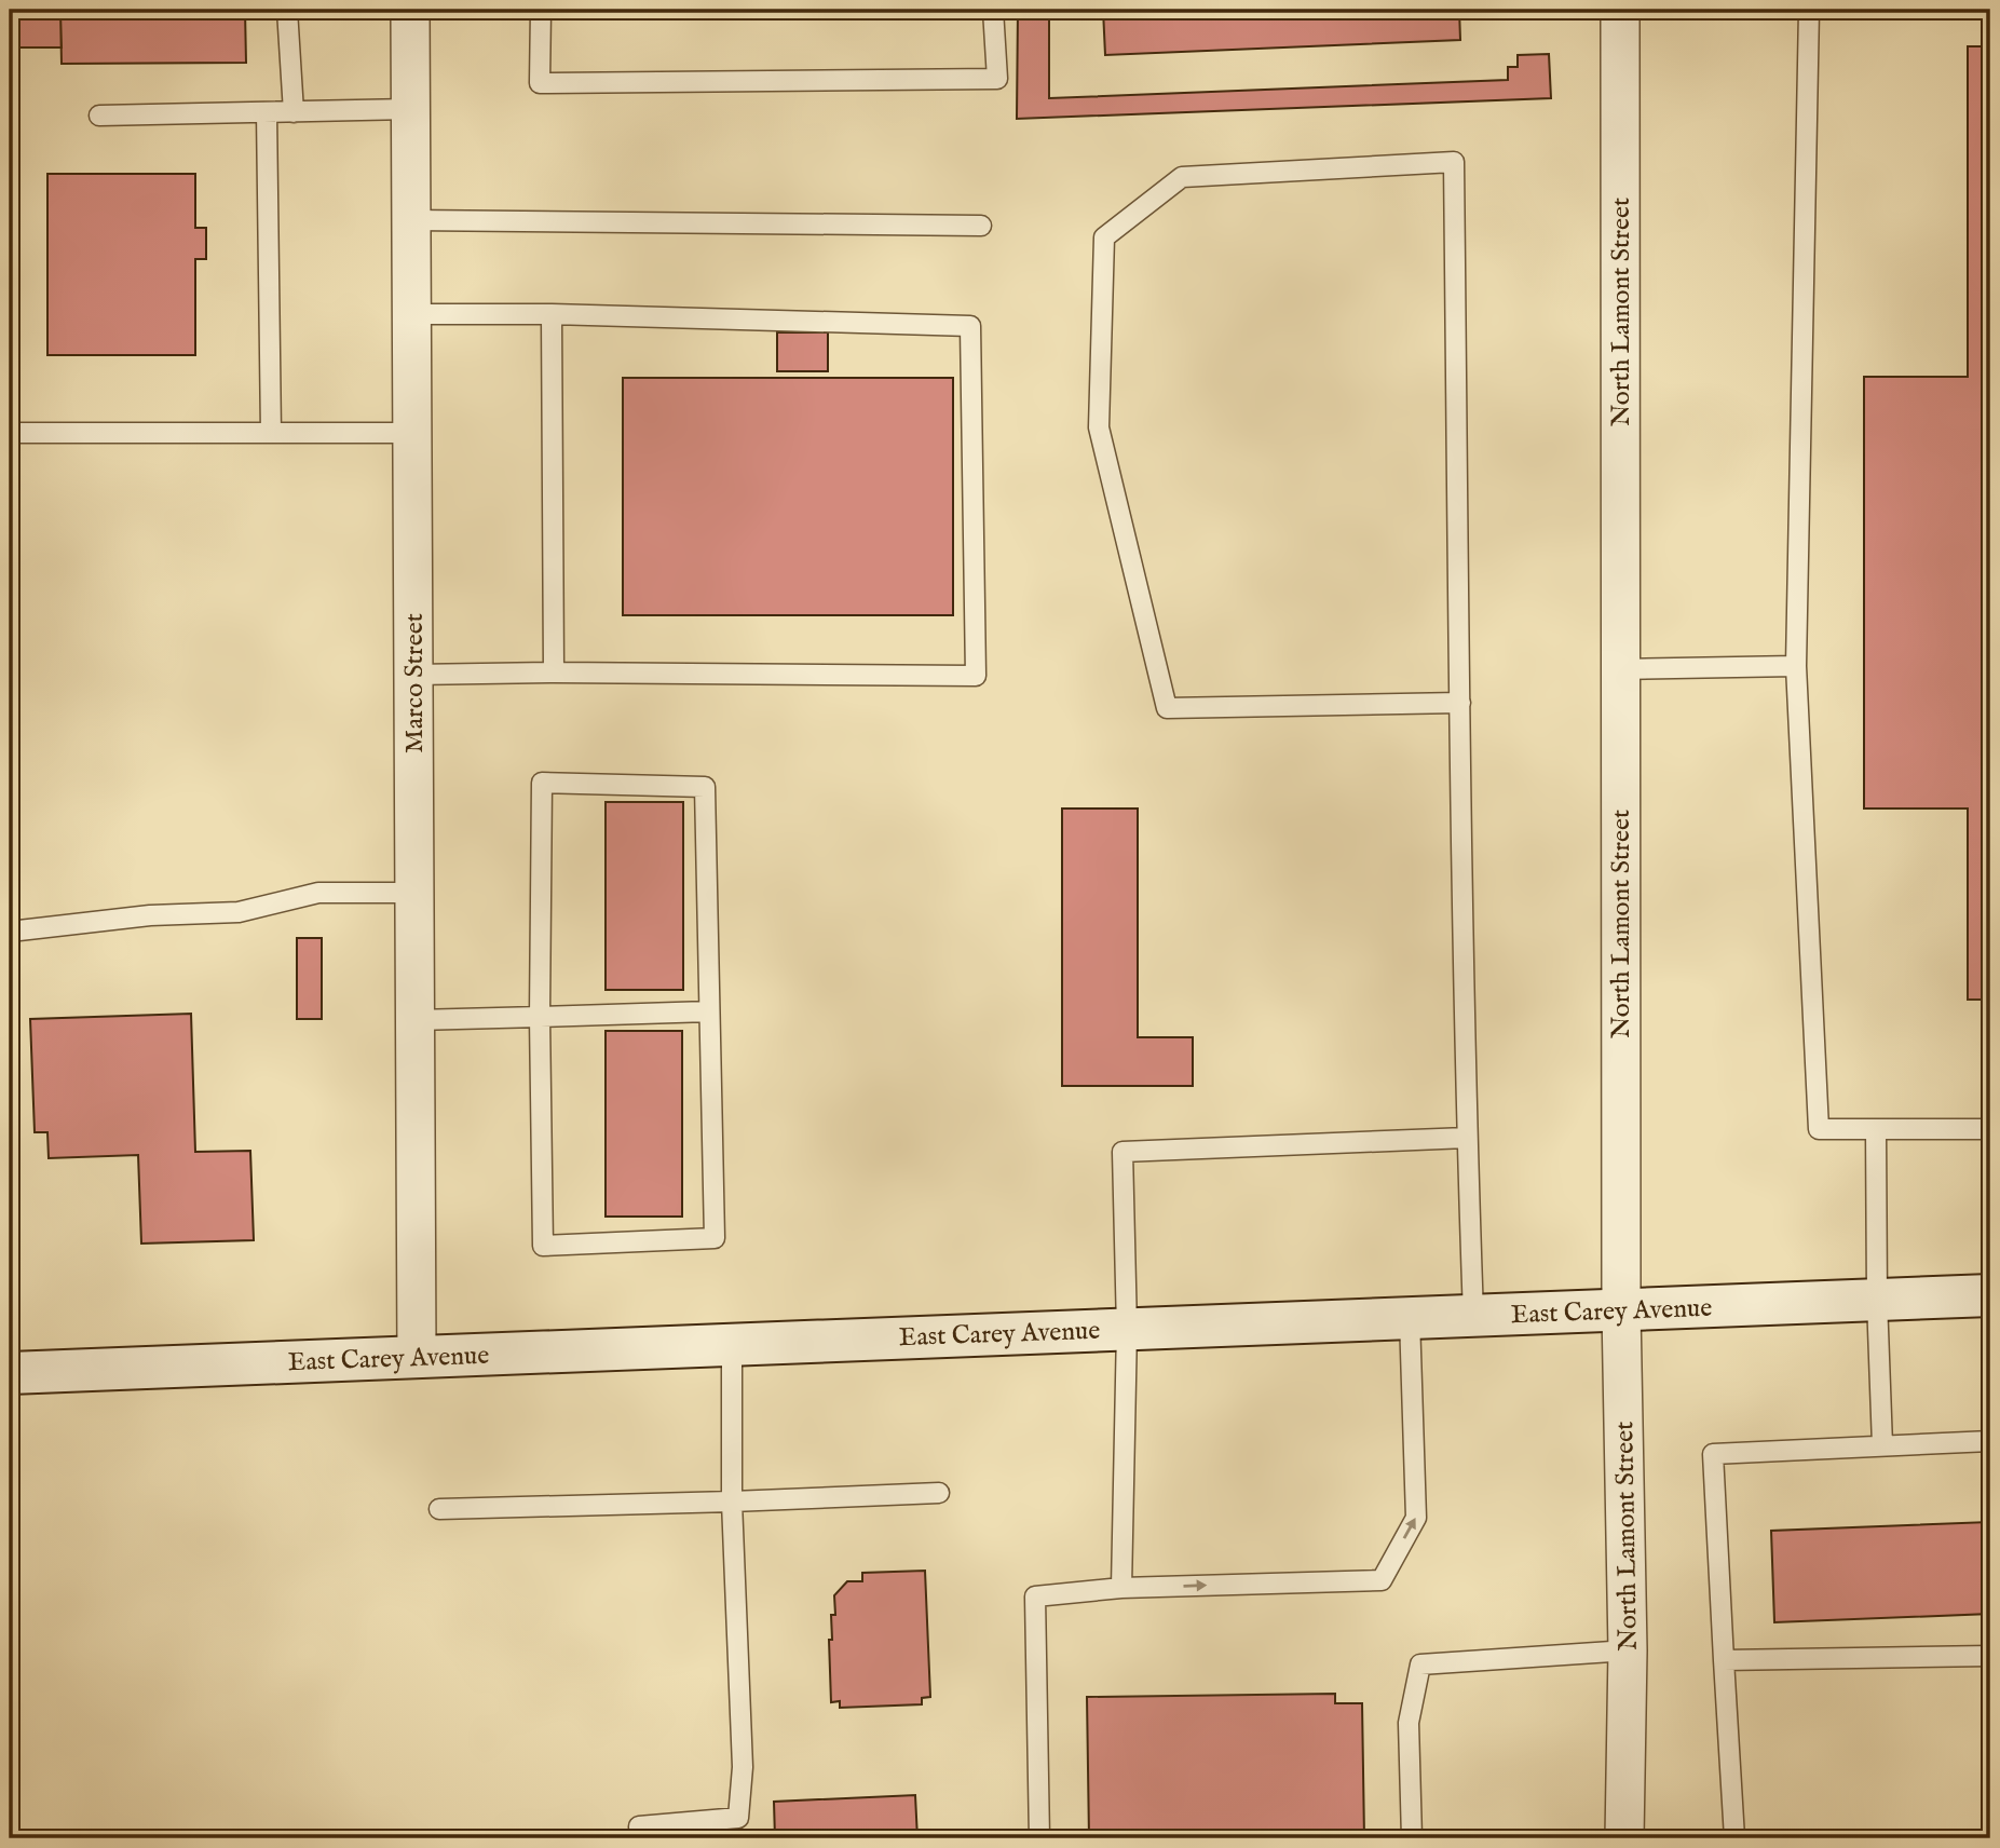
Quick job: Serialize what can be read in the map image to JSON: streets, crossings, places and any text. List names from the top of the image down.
{
  "streets": {
    "main road": ["East Carey Avenue"],
    "street": ["North Lamont Street", "Marco Street"]
  },
  "crossings": [
    ["North Lamont Street", "East Carey Avenue"],
    ["Marco Street", "East Carey Avenue"]
  ]
}
